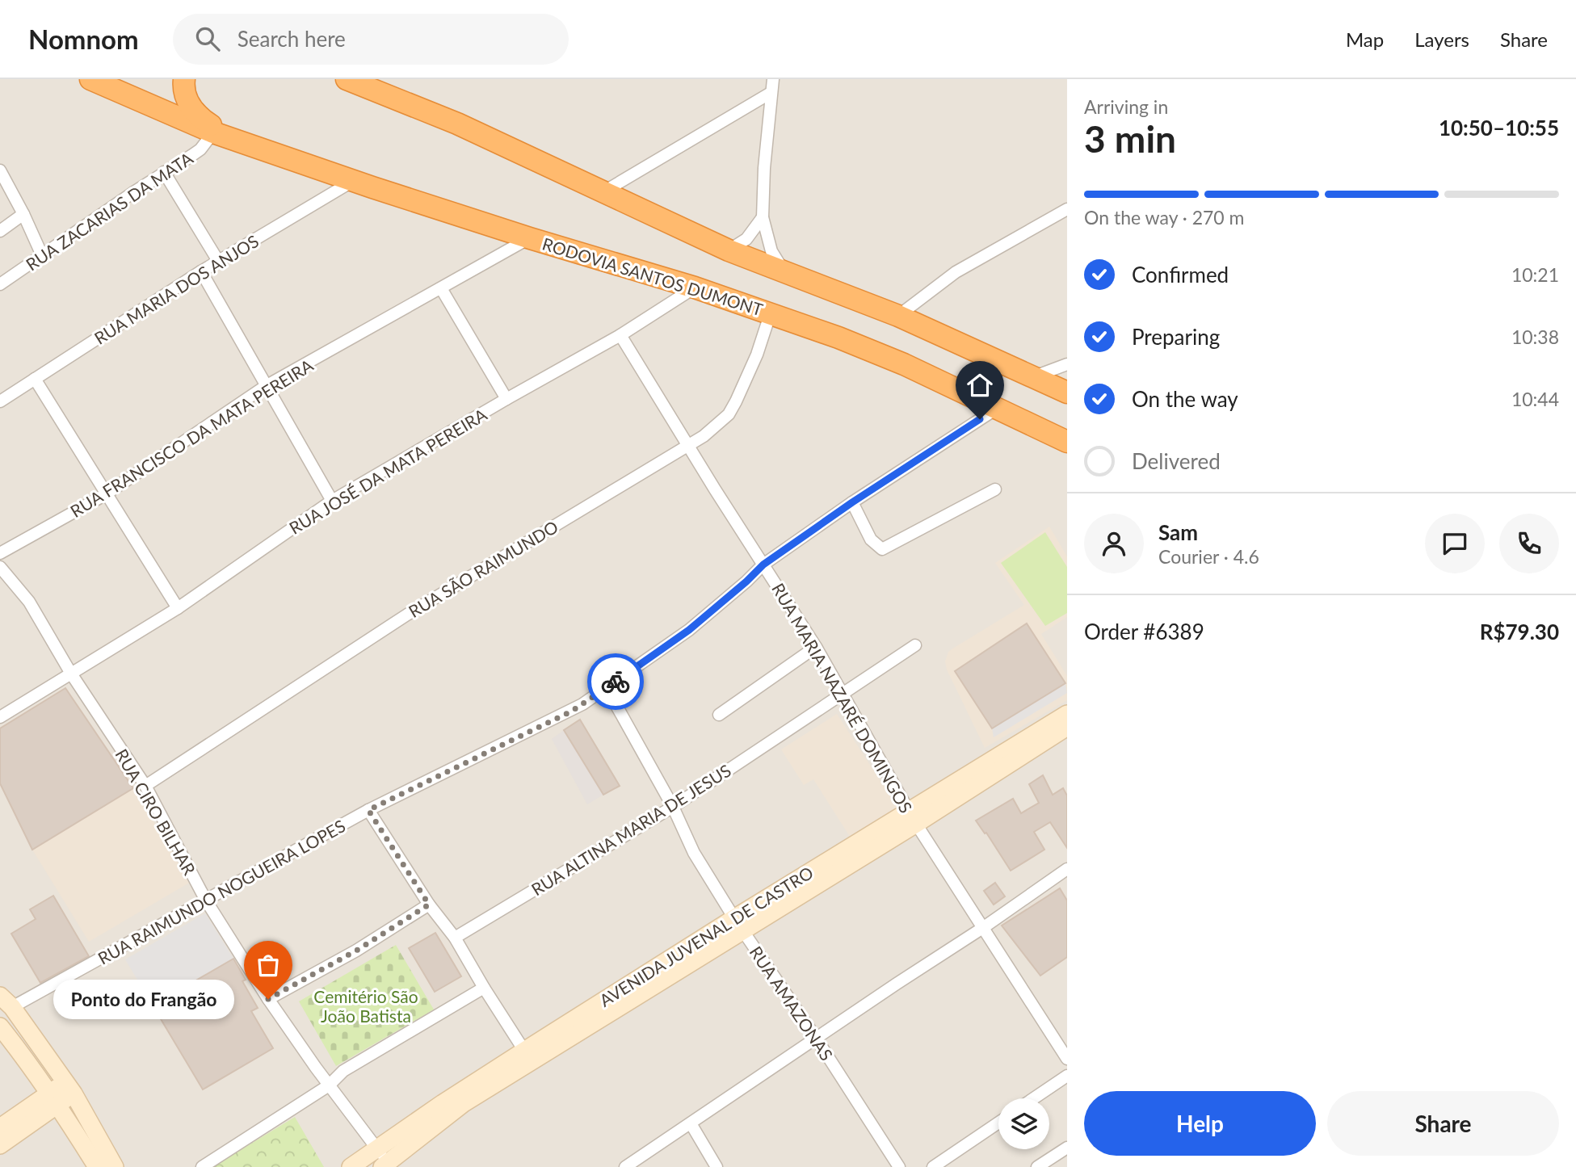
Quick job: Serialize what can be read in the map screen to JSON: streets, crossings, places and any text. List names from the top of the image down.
{
  "streets": {
    "highway": ["RODOVIA SANTOS DUMONT"],
    "street": [
      "RUA ZACARIAS DA MATA",
      "RUA MARIA DOS ANJOS",
      "RUA FRANCISCO DA MATA PEREIRA",
      "RUA JOSÉ DA MATA PEREIRA",
      "RUA SÃO RAIMUNDO",
      "RUA MARIA NAZARÉ DOMINGOS",
      "RUA CIRO BILHAR",
      "RUA ALTINA MARIA DE JESUS",
      "RUA RAIMUNDO NOGUEIRA LOPES",
      "AVENIDA JUVENAL DE CASTRO",
      "RUA AMAZONAS"
    ]
  },
  "crossings": [
    ["RUA ZACARIAS DA MATA", "RODOVIA SANTOS DUMONT"],
    ["RODOVIA SANTOS DUMONT", "RUA MARIA DOS ANJOS"],
    ["RODOVIA SANTOS DUMONT", "RUA FRANCISCO DA MATA PEREIRA"],
    ["RODOVIA SANTOS DUMONT", "RUA JOSÉ DA MATA PEREIRA"],
    ["RODOVIA SANTOS DUMONT", "RUA SÃO RAIMUNDO"],
    ["RODOVIA SANTOS DUMONT", "RUA RAIMUNDO NOGUEIRA LOPES"],
    ["RUA JOSÉ DA MATA PEREIRA", "RUA MARIA NAZARÉ DOMINGOS"],
    ["RUA JOSÉ DA MATA PEREIRA", "RUA CIRO BILHAR"],
    ["RUA SÃO RAIMUNDO", "RUA MARIA NAZARÉ DOMINGOS"],
    ["RUA SÃO RAIMUNDO", "RUA CIRO BILHAR"],
    ["RUA MARIA NAZARÉ DOMINGOS", "RUA ALTINA MARIA DE JESUS"],
    ["RUA MARIA NAZARÉ DOMINGOS", "RUA RAIMUNDO NOGUEIRA LOPES"],
    ["RUA MARIA NAZARÉ DOMINGOS", "AVENIDA JUVENAL DE CASTRO"],
    ["RUA CIRO BILHAR", "RUA RAIMUNDO NOGUEIRA LOPES"],
    ["RUA CIRO BILHAR", "AVENIDA JUVENAL DE CASTRO"],
    ["RUA ALTINA MARIA DE JESUS", "RUA AMAZONAS"],
    ["RUA RAIMUNDO NOGUEIRA LOPES", "RUA AMAZONAS"],
    ["AVENIDA JUVENAL DE CASTRO", "RUA AMAZONAS"]
  ],
  "parks": ["Cemitério São João Batista"],
  "places": ["Ponto do Frangão"],
  "page": {
    "header": "Nomnom",
    "search": "Search here",
    "nav": ["Map", "Layers", "Share"],
    "heading": ["3 min", "Arriving in", "10:50–10:55"],
    "panel": [
      "Sam",
      "Courier · 4.6",
      "Order #6389",
      "R$79.30"
    ],
    "bar": "On the way · 270 m",
    "list": [
      ["Confirmed", "10:21"],
      ["Preparing", "10:38"],
      ["On the way", "10:44"],
      "Delivered"
    ],
    "bubble": "Ponto do Frangão",
    "buttons": ["Help", "Share"]
  }
}
